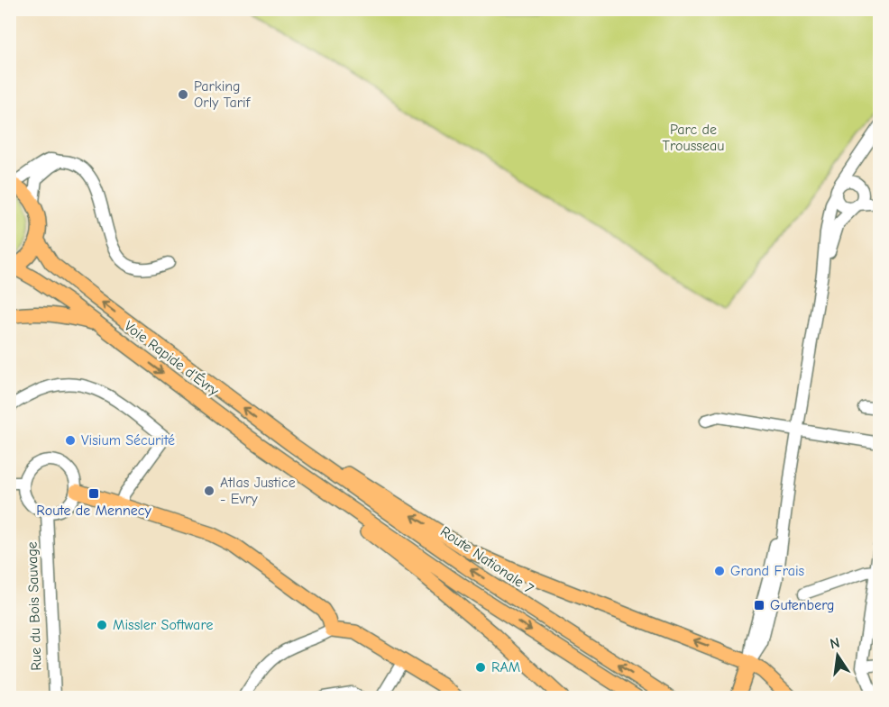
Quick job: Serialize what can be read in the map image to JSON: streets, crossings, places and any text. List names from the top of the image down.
{
  "streets": {
    "main road": ["Voie Rapide d'Évry", "Route Nationale 7"],
    "street": ["Rue du Bois Sauvage"]
  },
  "crossings": [
    ["Voie Rapide d'Évry", "Route Nationale 7"]
  ],
  "parks": ["Parc de Trousseau"],
  "places": {
    "other": [
      "Parking Orly Tarif",
      "Visium Sécurité",
      "Atlas Justice - Evry",
      "Grand Frais",
      "Missler Software",
      "RAM"
    ],
    "transit": ["Route de Mennecy", "Gutenberg"]
  },
  "north": "top"
}
